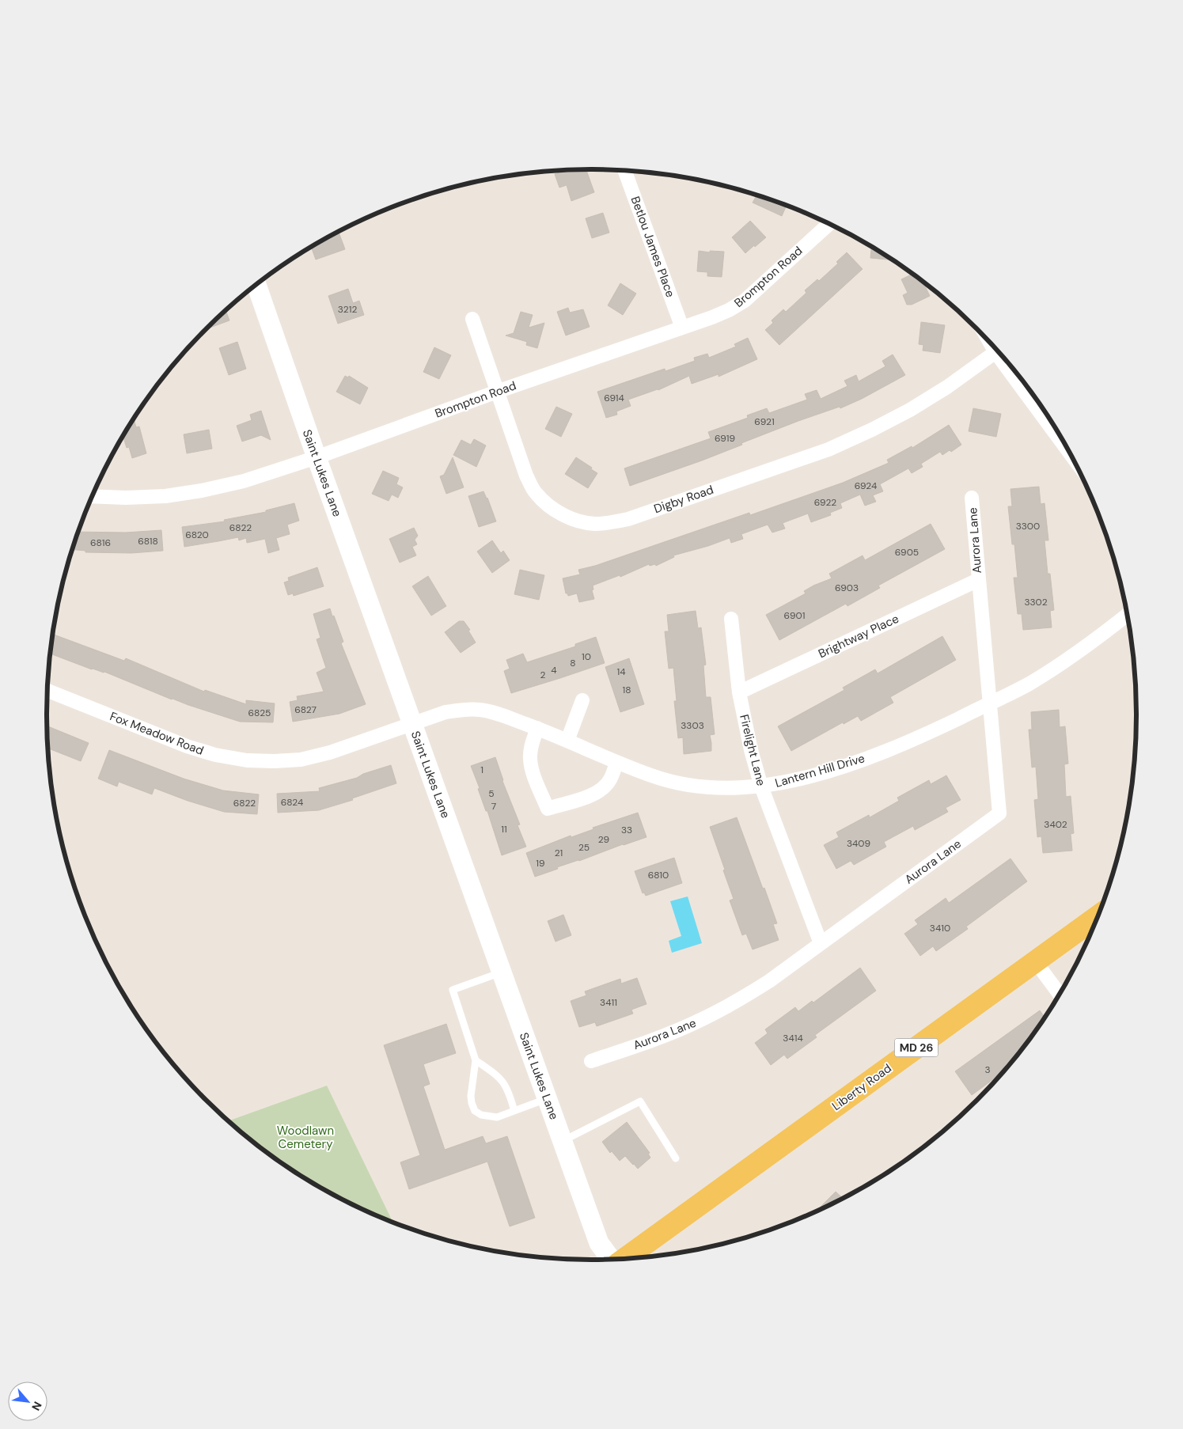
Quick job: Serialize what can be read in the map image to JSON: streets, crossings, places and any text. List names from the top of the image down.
{
  "streets": {
    "main road": ["MD 26", "Liberty Road"],
    "street": [
      "Betlou James Place",
      "Brompton Road",
      "Saint Lukes Lane",
      "Digby Road",
      "Aurora Lane",
      "Brightway Place",
      "Fox Meadow Road",
      "Firelight Lane",
      "Lantern Hill Drive"
    ]
  },
  "crossings": [
    ["Betlou James Place", "Brompton Road"],
    ["Brompton Road", "Saint Lukes Lane"],
    ["Brompton Road", "Digby Road"],
    ["Saint Lukes Lane", "Fox Meadow Road"],
    ["Saint Lukes Lane", "Lantern Hill Drive"],
    ["Aurora Lane", "Brightway Place"],
    ["Aurora Lane", "Firelight Lane"],
    ["Aurora Lane", "Lantern Hill Drive"],
    ["Brightway Place", "Firelight Lane"],
    ["Fox Meadow Road", "Lantern Hill Drive"],
    ["Firelight Lane", "Lantern Hill Drive"]
  ],
  "parks": ["Woodlawn Cemetery"],
  "house_numbers": [
    "3212",
    "6914",
    "6921",
    "6919",
    "6924",
    "6922",
    "3300",
    "6822",
    "6820",
    "6818",
    "6816",
    "6905",
    "6903",
    "3302",
    "6901",
    "10",
    "8",
    "4",
    "14",
    "2",
    "18",
    "6827",
    "6825",
    "3303",
    "1",
    "5",
    "6824",
    "6822",
    "7",
    "3402",
    "11",
    "33",
    "29",
    "3409",
    "25",
    "21",
    "19",
    "6810",
    "3410",
    "3411",
    "3414",
    "3"
  ],
  "north": "bottom right"
}
